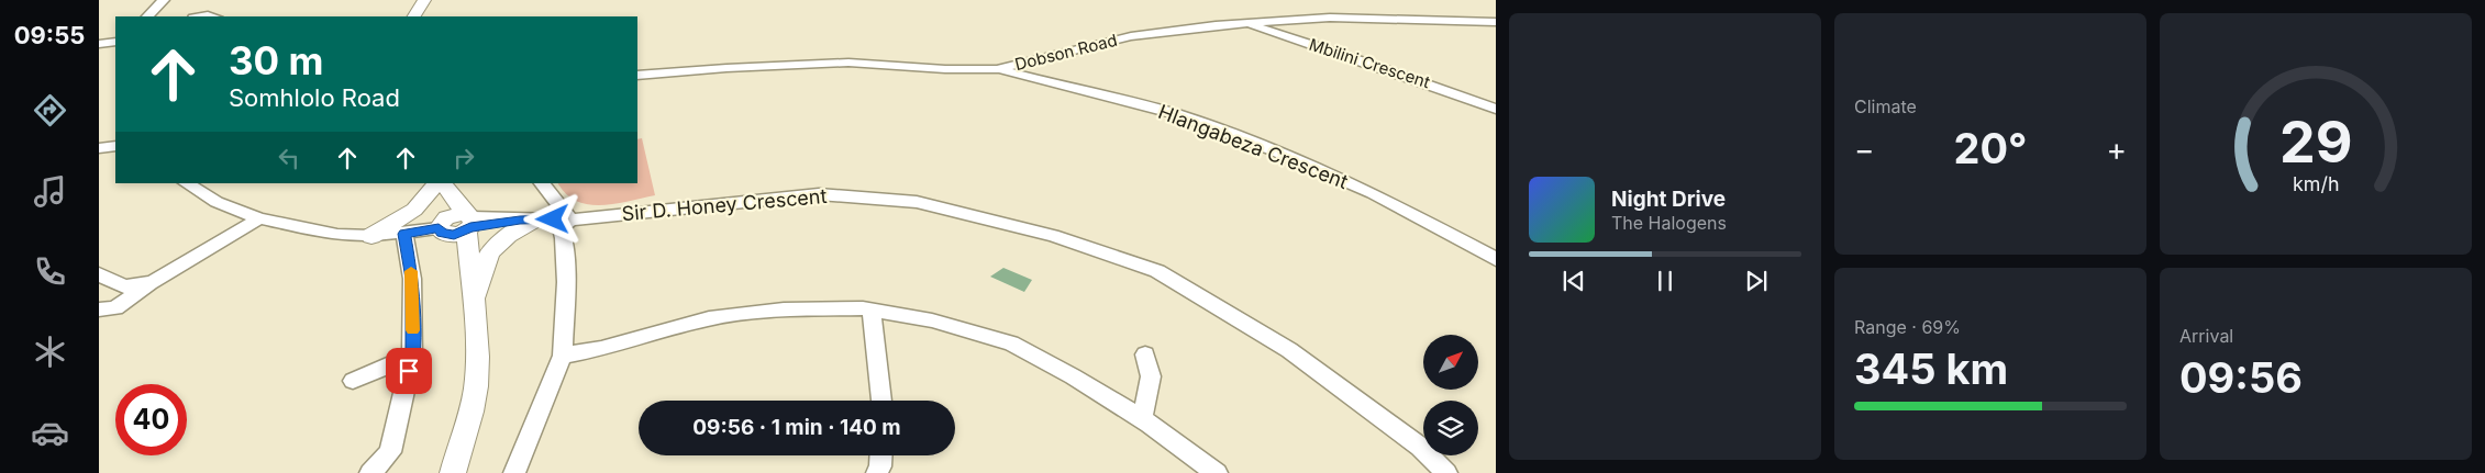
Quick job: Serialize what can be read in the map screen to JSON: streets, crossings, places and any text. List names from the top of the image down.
{
  "streets": {
    "street": [
      "Dobson Road",
      "Mbilini Crescent",
      "Hlangabeza Crescent",
      "Sir D. Honey Crescent"
    ]
  },
  "crossings": [
    ["Dobson Road", "Mbilini Crescent"],
    ["Dobson Road", "Hlangabeza Crescent"]
  ],
  "north": "top right",
  "page": {
    "tabs": "09:55",
    "tile": [
      "Climate",
      ["Range · 69%", "345 km"],
      ["Arrival", "09:56"]
    ],
    "turn": ["30 m", "Somhlolo Road"],
    "heat": ["−", "20°", "+"],
    "song": ["Night Drive", "The Halogens"],
    "limit": "40",
    "trip": "09:56 · 1 min · 140 m",
    "gauge": ["29", "km/h"]
  }
}
